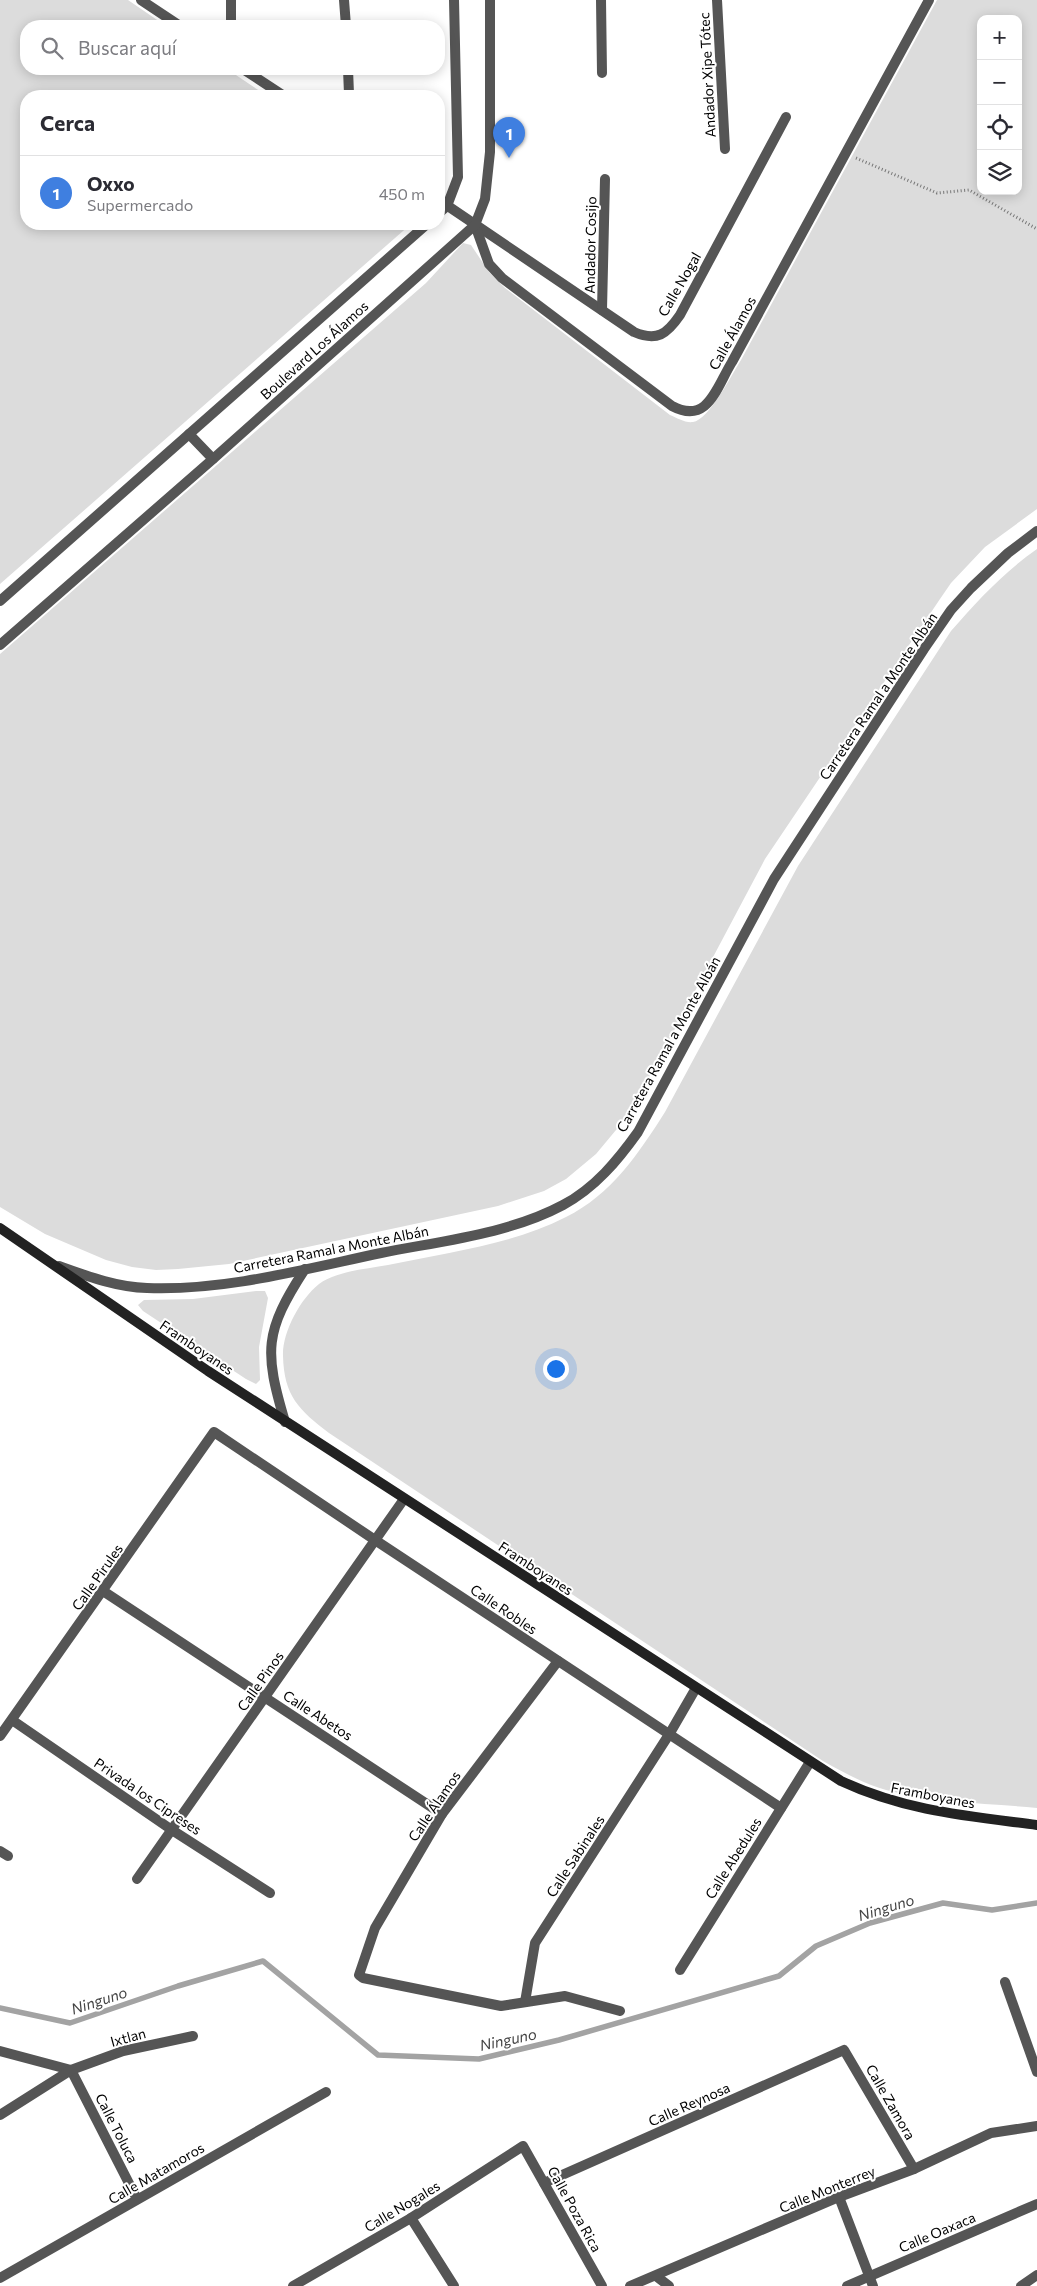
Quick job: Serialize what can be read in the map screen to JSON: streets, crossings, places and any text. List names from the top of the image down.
{
  "streets": {
    "main road": ["Framboyanes"],
    "street": [
      "Andador Xipe Tótec",
      "Andador Cosijo",
      "Calle Nogal",
      "Calle Álamos",
      "Boulevard Los Álamos",
      "Carretera Ramal a Monte Albán",
      "Calle Pirules",
      "Calle Robles",
      "Calle Pinos",
      "Calle Abetos",
      "Privada los Cipreses",
      "Calle Sabinales",
      "Calle Abedules",
      "Ixtlan",
      "Calle Zamora",
      "Calle Reynosa",
      "Calle Toluca",
      "Calle Matamoros",
      "Calle Monterrey",
      "Calle Nogales",
      "Calle Poza Rica",
      "Calle Oaxaca"
    ]
  },
  "crossings": [
    ["Andador Cosijo", "Calle Nogal"],
    ["Calle Nogal", "Calle Álamos"],
    ["Calle Nogal", "Boulevard Los Álamos"],
    ["Calle Álamos", "Boulevard Los Álamos"],
    ["Calle Álamos", "Calle Robles"],
    ["Calle Álamos", "Calle Abetos"],
    ["Calle Álamos", "Calle Sabinales"],
    ["Carretera Ramal a Monte Albán", "Framboyanes"],
    ["Framboyanes", "Calle Pinos"],
    ["Framboyanes", "Calle Sabinales"],
    ["Framboyanes", "Calle Abedules"],
    ["Calle Pirules", "Calle Robles"],
    ["Calle Pirules", "Calle Abetos"],
    ["Calle Pirules", "Privada los Cipreses"],
    ["Calle Robles", "Calle Pinos"],
    ["Calle Robles", "Calle Sabinales"],
    ["Calle Robles", "Calle Abedules"],
    ["Calle Pinos", "Calle Abetos"],
    ["Calle Pinos", "Privada los Cipreses"],
    ["Ixtlan", "Calle Toluca"],
    ["Calle Zamora", "Calle Reynosa"],
    ["Calle Zamora", "Calle Monterrey"],
    ["Calle Reynosa", "Calle Poza Rica"],
    ["Calle Toluca", "Calle Matamoros"],
    ["Calle Nogales", "Calle Poza Rica"]
  ],
  "water": ["Ninguno"],
  "page": {
    "map_buttons": ["+", "−"],
    "search": "Buscar aquí",
    "heading": "Cerca",
    "pins": "1",
    "list": [
      {
        "mark": "1",
        "name": "Oxxo",
        "note": "Supermercado",
        "value": "450 m"
      }
    ]
  }
}
